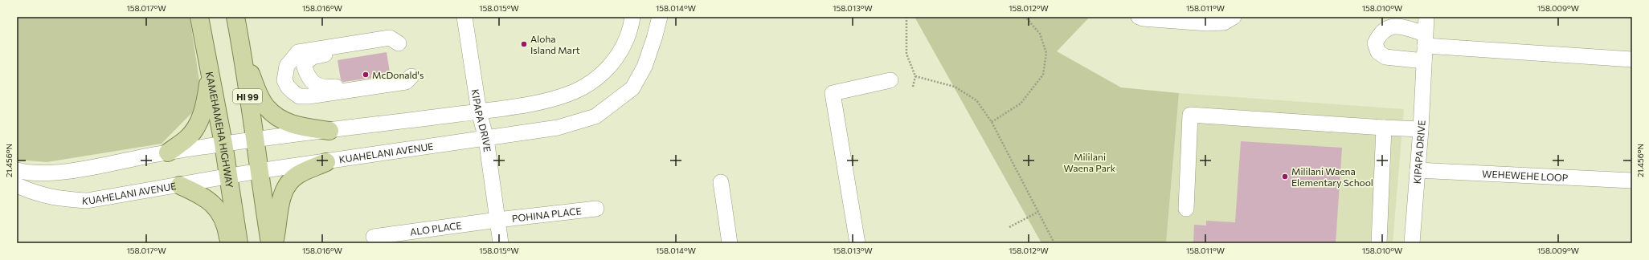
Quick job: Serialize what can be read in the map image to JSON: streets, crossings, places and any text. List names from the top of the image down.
{
  "streets": {
    "main road": ["HI 99", "KAMEHAMEHA HIGHWAY"],
    "street": [
      "KIPAPA DRIVE",
      "KUAHELANI AVENUE",
      "WEHEWEHE LOOP",
      "POHINA PLACE",
      "ALO PLACE"
    ]
  },
  "crossings": [
    ["HI 99", "KUAHELANI AVENUE"],
    ["KIPAPA DRIVE", "KUAHELANI AVENUE"],
    ["KIPAPA DRIVE", "WEHEWEHE LOOP"],
    ["KIPAPA DRIVE", "POHINA PLACE"],
    ["KIPAPA DRIVE", "ALO PLACE"],
    ["KAMEHAMEHA HIGHWAY", "KUAHELANI AVENUE"],
    ["POHINA PLACE", "ALO PLACE"]
  ],
  "parks": ["Mililani Waena Park"],
  "places": ["Aloha Island Mart", "McDonald's", "Mililani Waena Elementary School"],
  "coordinates": [
    "158.017°W",
    "158.016°W",
    "158.015°W",
    "158.014°W",
    "158.013°W",
    "158.012°W",
    "158.011°W",
    "158.010°W",
    "158.009°W",
    "21.456°N"
  ]
}
